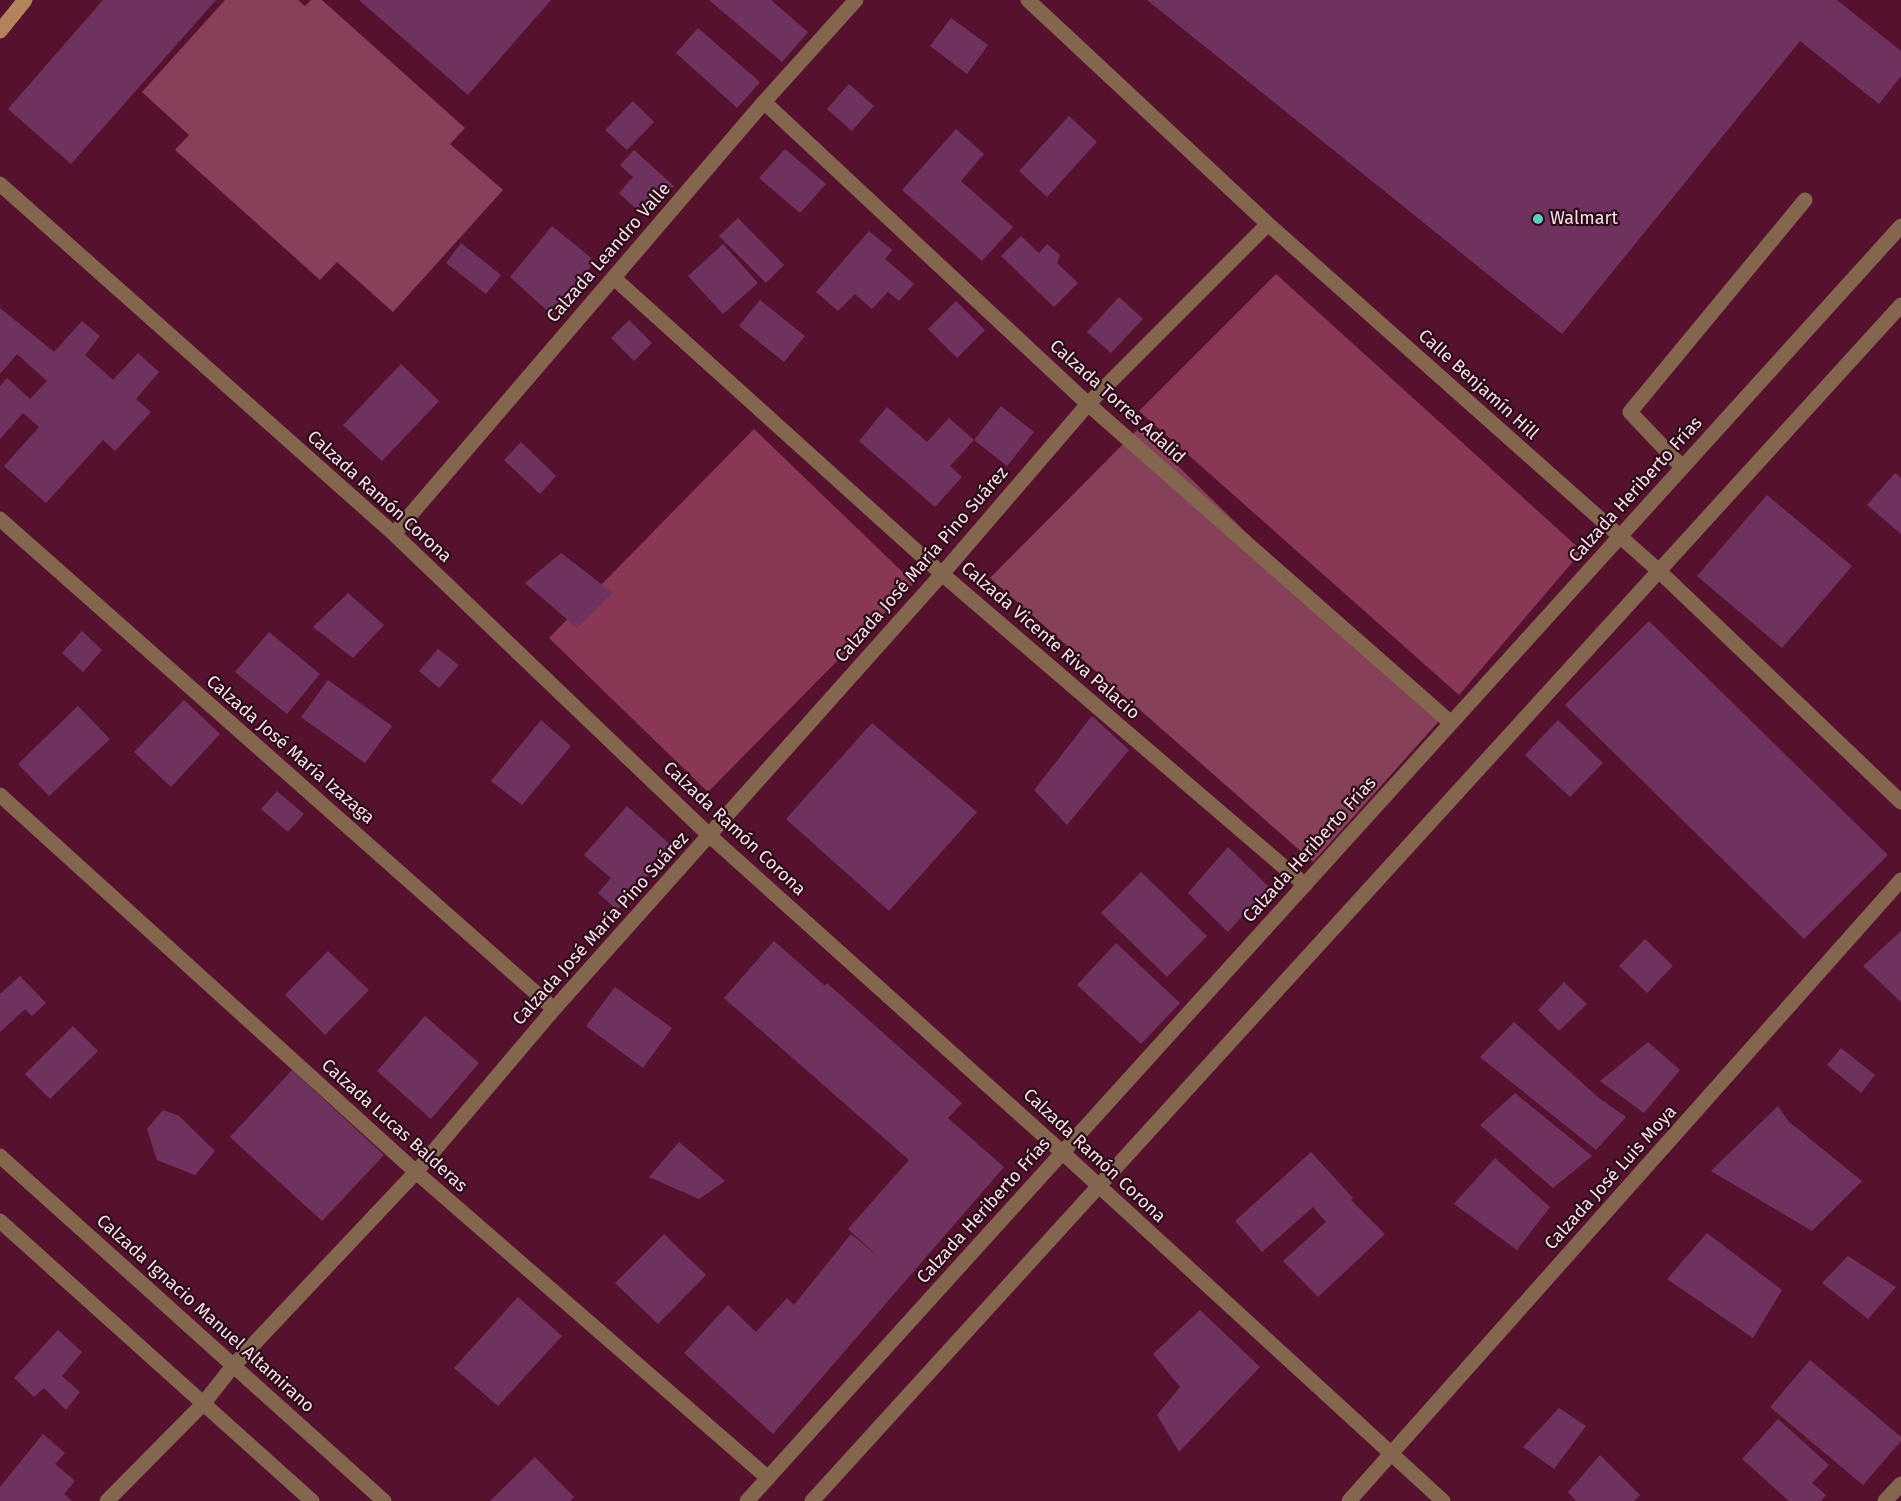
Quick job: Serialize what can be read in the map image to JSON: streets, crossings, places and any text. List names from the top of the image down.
{
  "streets": {
    "street": [
      "Calzada Leandro Valle",
      "Calle Benjamín Hill",
      "Calzada Torres Adalid",
      "Calzada Heriberto Frías",
      "Calzada Ramón Corona",
      "Calzada José María Pino Suárez",
      "Calzada Vicente Riva Palacio",
      "Calzada José María Izazaga",
      "Calzada Lucas Balderas",
      "Calzada José Luis Moya",
      "Calzada Ignacio Manuel Altamirano"
    ]
  },
  "crossings": [
    ["Calzada Leandro Valle", "Calzada Torres Adalid"],
    ["Calzada Leandro Valle", "Calzada Ramón Corona"],
    ["Calzada Leandro Valle", "Calzada Vicente Riva Palacio"],
    ["Calle Benjamín Hill", "Calzada Heriberto Frías"],
    ["Calle Benjamín Hill", "Calzada José María Pino Suárez"],
    ["Calzada Torres Adalid", "Calzada Heriberto Frías"],
    ["Calzada Torres Adalid", "Calzada José María Pino Suárez"],
    ["Calzada Heriberto Frías", "Calzada Ramón Corona"],
    ["Calzada Heriberto Frías", "Calzada Vicente Riva Palacio"],
    ["Calzada Heriberto Frías", "Calzada Lucas Balderas"],
    ["Calzada Ramón Corona", "Calzada José María Pino Suárez"],
    ["Calzada Ramón Corona", "Calzada José Luis Moya"],
    ["Calzada José María Pino Suárez", "Calzada Vicente Riva Palacio"],
    ["Calzada José María Pino Suárez", "Calzada José María Izazaga"],
    ["Calzada José María Pino Suárez", "Calzada Lucas Balderas"],
    ["Calzada José María Pino Suárez", "Calzada Ignacio Manuel Altamirano"]
  ],
  "places": ["Walmart"]
}
